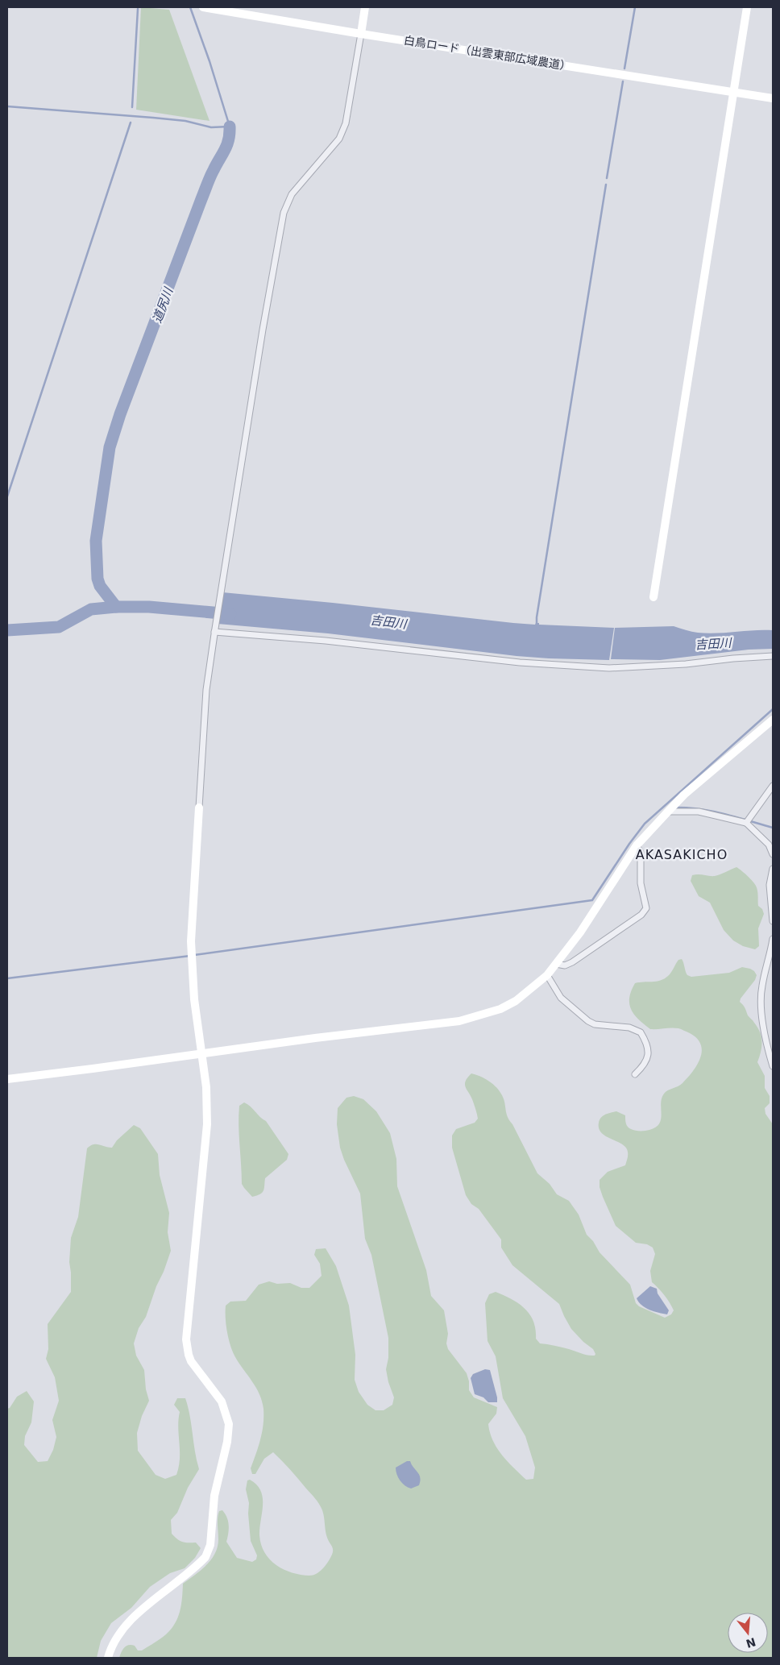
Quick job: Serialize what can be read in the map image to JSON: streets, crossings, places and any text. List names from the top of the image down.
{
  "streets": {
    "street": ["白鳥ロード（出雲東部広域農道）"]
  },
  "districts": ["AKASAKICHO"],
  "water": ["道尻川", "吉田川"],
  "north": "bottom"
}
